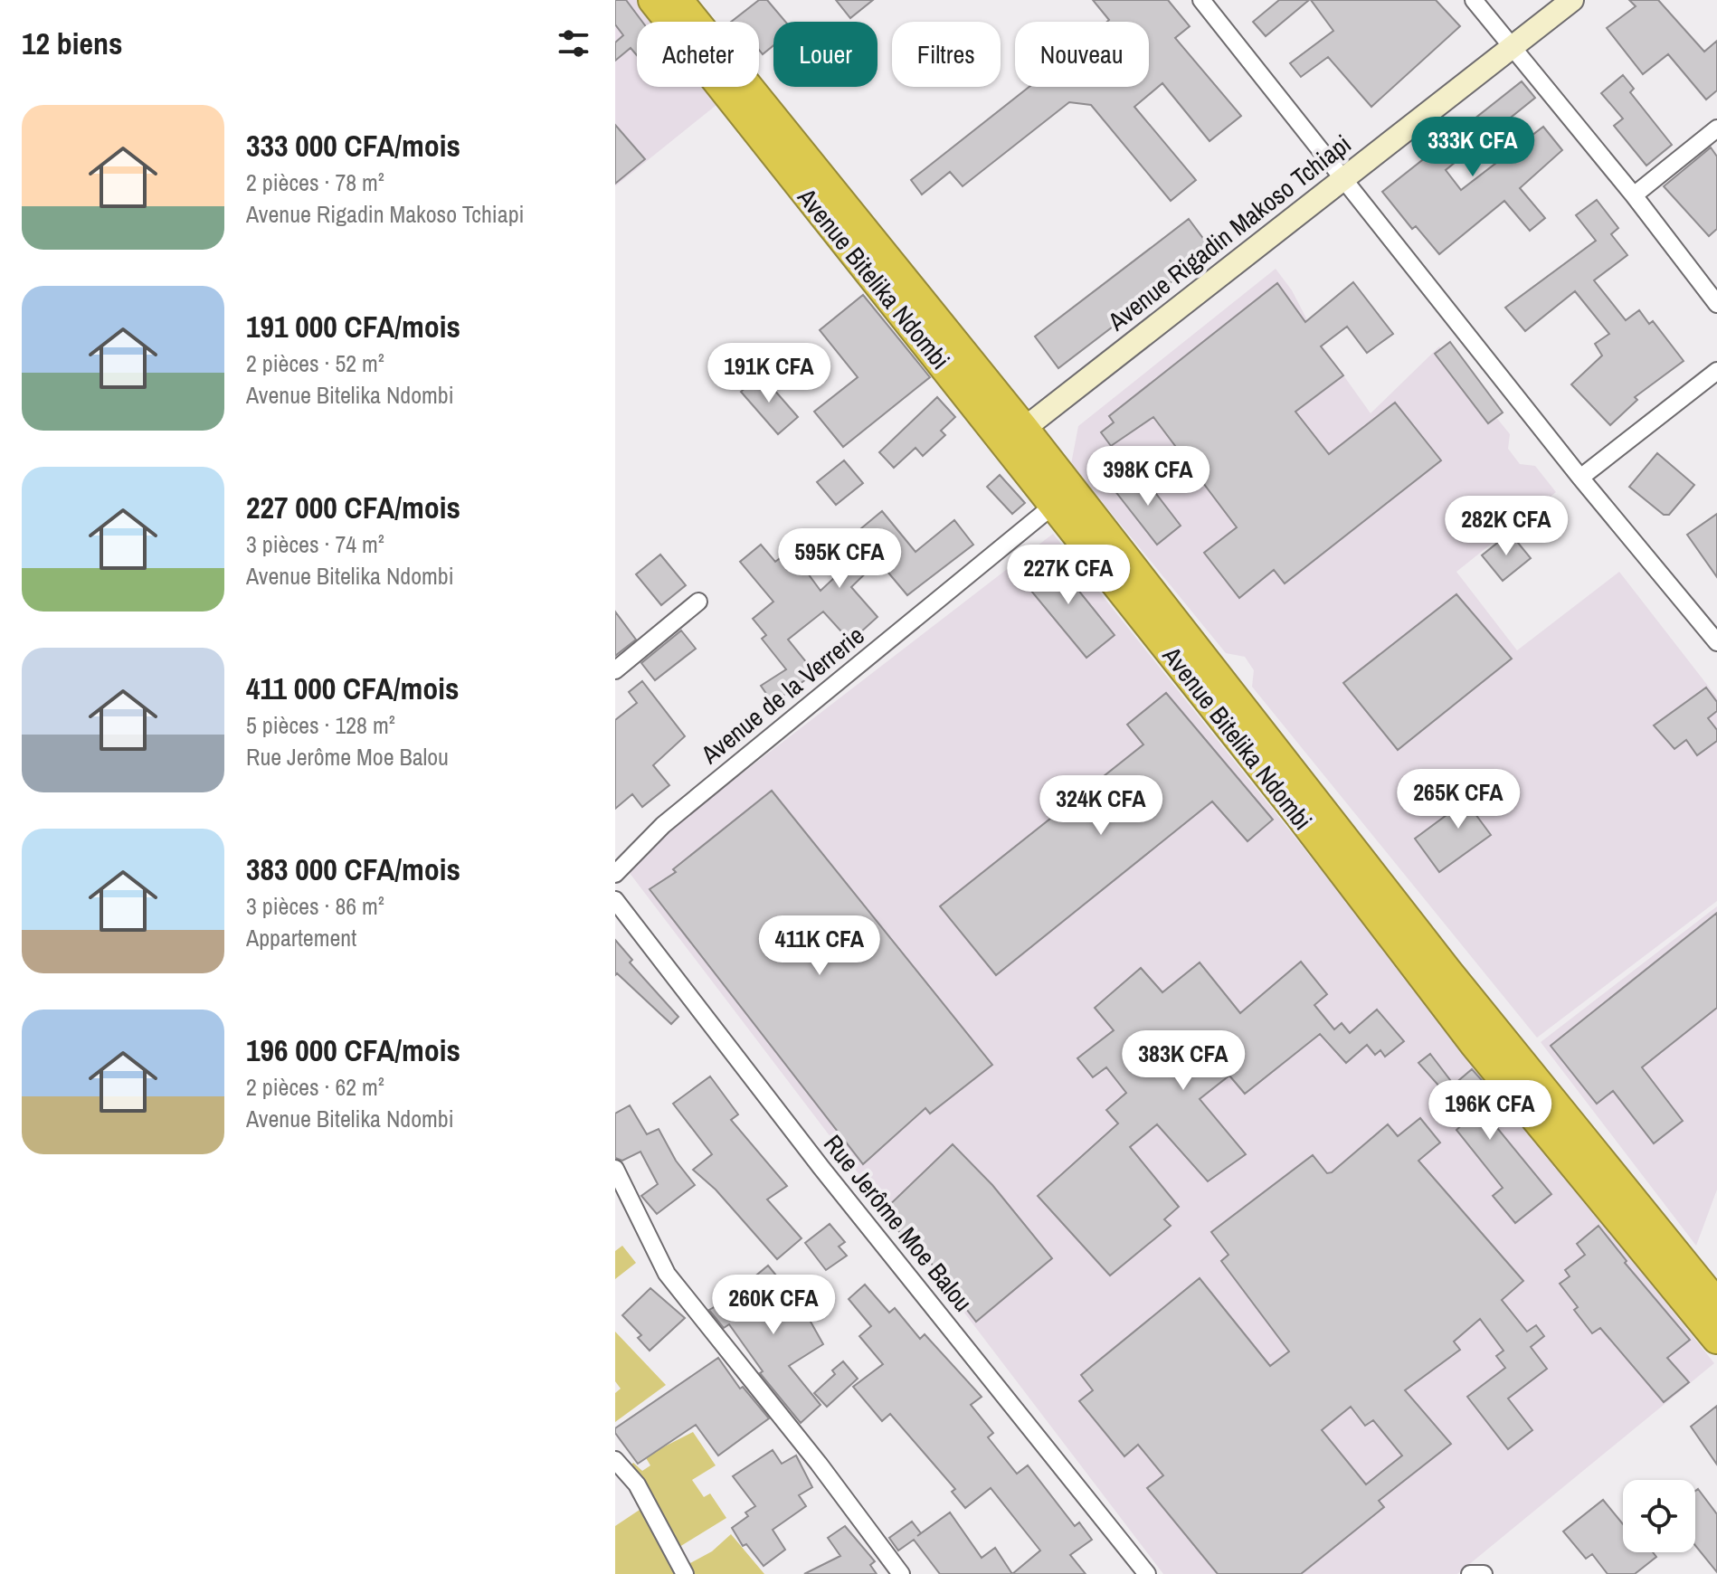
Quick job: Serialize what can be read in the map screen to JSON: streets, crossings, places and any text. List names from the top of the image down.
{
  "streets": {
    "highway": ["Avenue Bitelika Ndombi"],
    "street": ["Avenue Rigadin Makoso Tchiapi", "Avenue de la Verrerie", "Rue Jerôme Moe Balou"]
  },
  "crossings": [
    ["Avenue Rigadin Makoso Tchiapi", "Avenue Bitelika Ndombi"],
    ["Avenue Bitelika Ndombi", "Avenue de la Verrerie"]
  ],
  "page": {
    "heading": "12 biens",
    "chip": [
      "Acheter",
      "Louer",
      "Filtres",
      "Nouveau"
    ],
    "list": [
      {
        "name": "333 000 CFA/mois",
        "note": "2 pièces · 78 m² · Avenue Rigadin Makoso Tchiapi"
      },
      {
        "name": "191 000 CFA/mois",
        "note": "2 pièces · 52 m² · Avenue Bitelika Ndombi"
      },
      {
        "name": "227 000 CFA/mois",
        "note": "3 pièces · 74 m² · Avenue Bitelika Ndombi"
      },
      {
        "name": "411 000 CFA/mois",
        "note": "5 pièces · 128 m² · Rue Jerôme Moe Balou"
      },
      {
        "name": "383 000 CFA/mois",
        "note": "3 pièces · 86 m² · Appartement"
      },
      {
        "name": "196 000 CFA/mois",
        "note": "2 pièces · 62 m² · Avenue Bitelika Ndombi"
      }
    ],
    "price": [
      "333K CFA",
      "191K CFA",
      "398K CFA",
      "282K CFA",
      "595K CFA",
      "227K CFA",
      "265K CFA",
      "324K CFA",
      "411K CFA",
      "383K CFA",
      "196K CFA",
      "260K CFA"
    ]
  }
}
